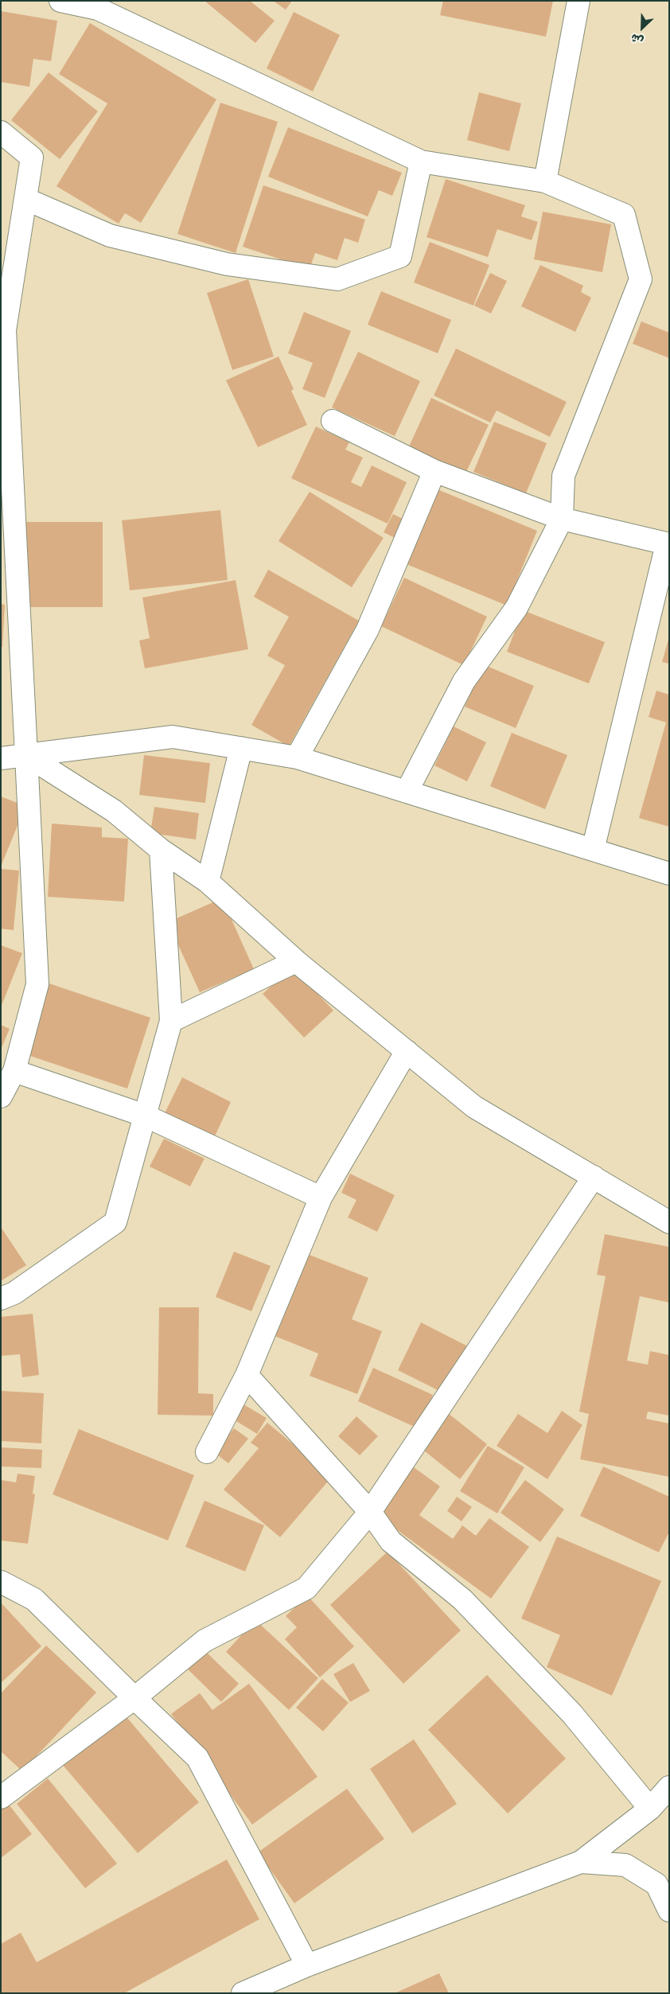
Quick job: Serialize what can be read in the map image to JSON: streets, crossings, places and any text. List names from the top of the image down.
{
  "north": "bottom left"
}
